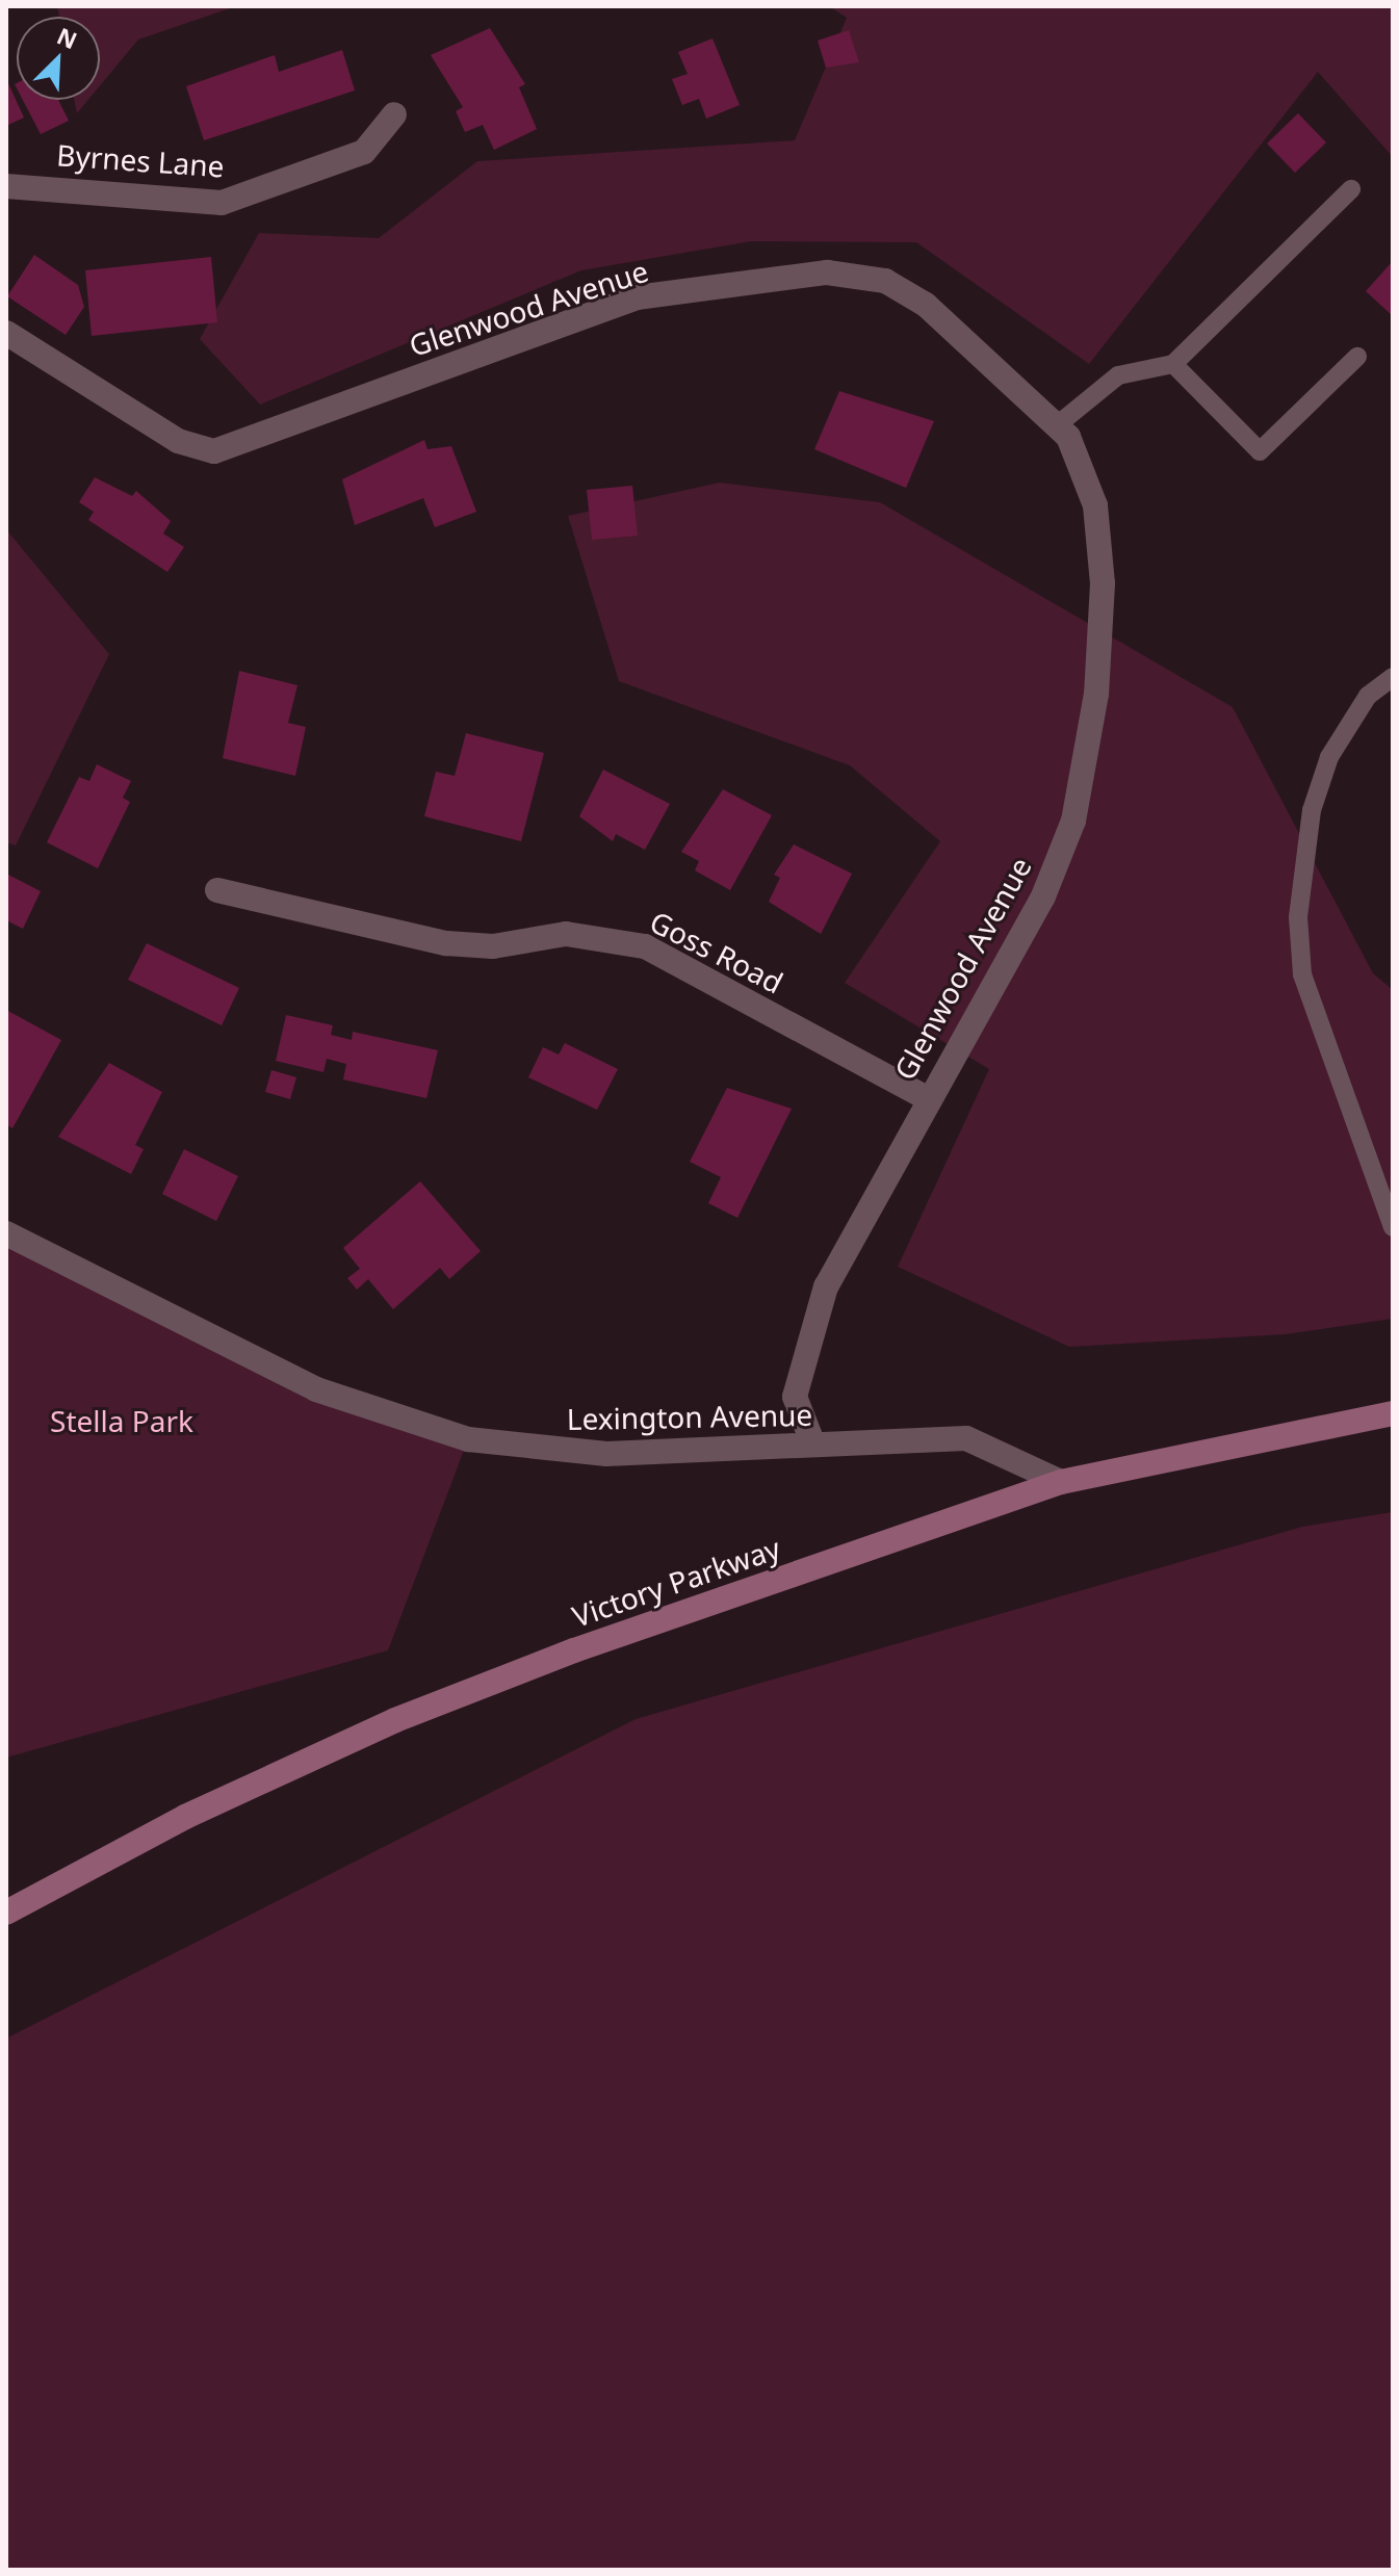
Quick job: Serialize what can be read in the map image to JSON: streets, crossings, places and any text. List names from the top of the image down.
{
  "streets": {
    "street": [
      "Byrnes Lane",
      "Glenwood Avenue",
      "Goss Road",
      "Lexington Avenue",
      "Victory Parkway"
    ]
  },
  "crossings": [
    ["Glenwood Avenue", "Goss Road"],
    ["Glenwood Avenue", "Lexington Avenue"],
    ["Lexington Avenue", "Victory Parkway"]
  ],
  "parks": ["Stella Park"],
  "north": "top right"
}
